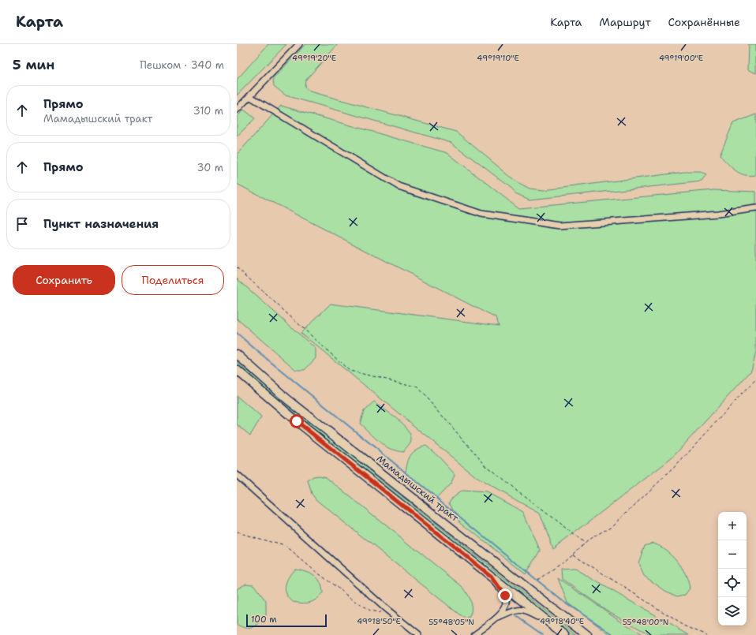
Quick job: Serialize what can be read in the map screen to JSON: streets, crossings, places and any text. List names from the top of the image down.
{
  "streets": {
    "main road": ["Мамадышский тракт"]
  },
  "scale_bar": "100 m",
  "page": {
    "header": "Карта",
    "nav": ["Карта", "Маршрут", "Сохранённые"],
    "heading": ["5 мин", "Пешком · 340 m"],
    "list": [
      ["Прямо", "Мамадышский тракт", "310 m"],
      ["Прямо", "30 m"],
      "Пункт назначения"
    ],
    "buttons": ["Сохранить", "Поделиться"],
    "map_buttons": ["+", "−"],
    "scale": "100 m"
  },
  "coordinates": [
    "49°19'20\"E",
    "49°19'10\"E",
    "49°19'00\"E",
    "49°18'50\"E",
    "49°18'40\"E",
    "55°48'05\"N",
    "55°48'00\"N"
  ]
}
